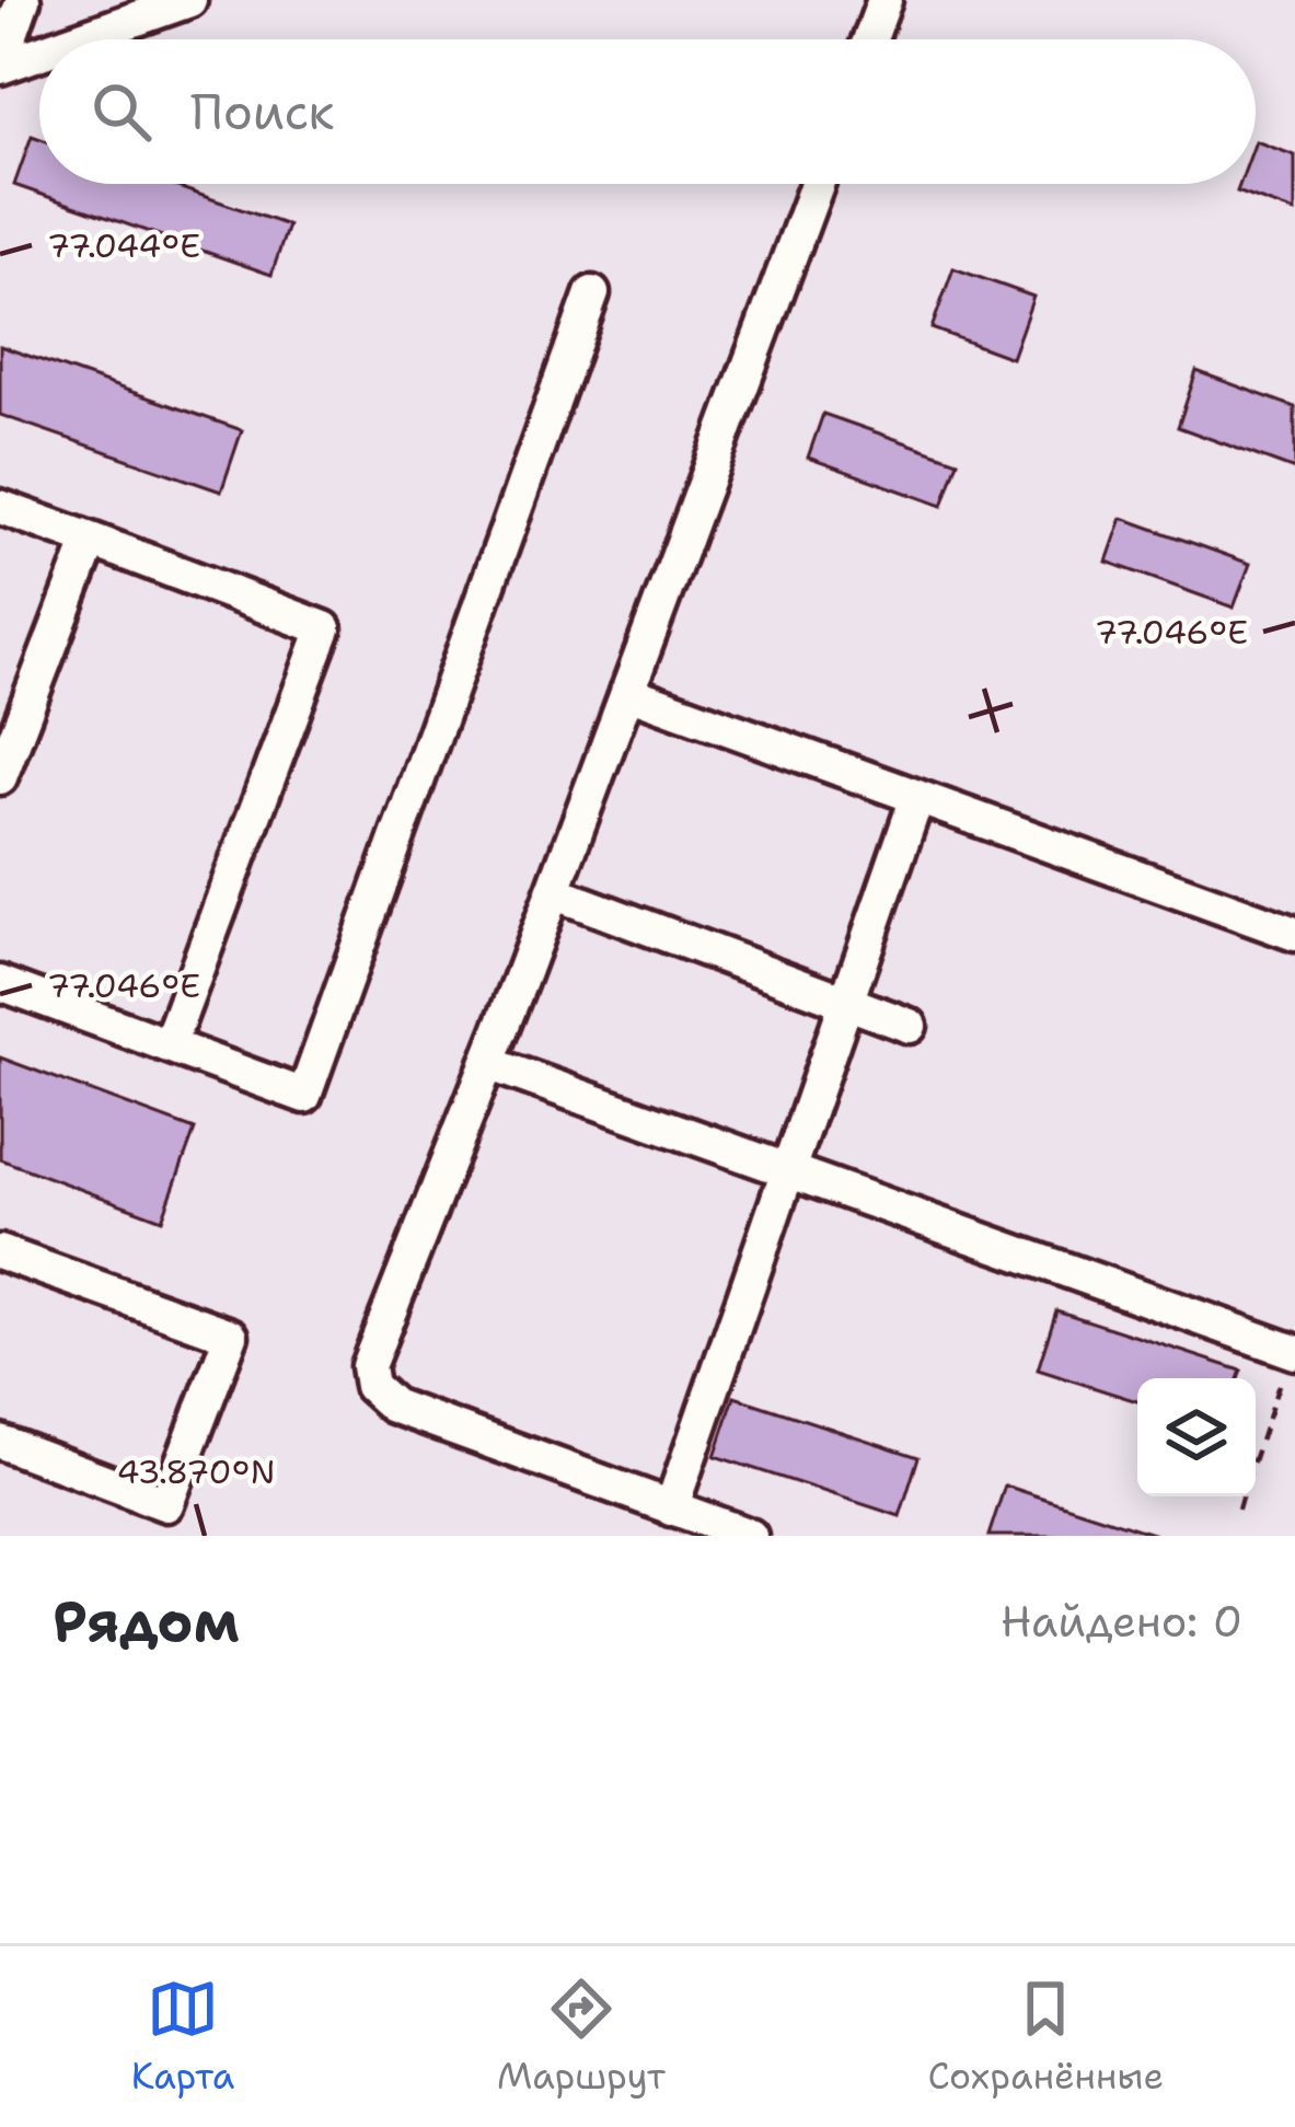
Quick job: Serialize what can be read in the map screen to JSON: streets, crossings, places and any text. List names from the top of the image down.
{
  "page": {
    "search": "Поиск",
    "heading": ["Рядом", "Найдено: 0"],
    "nav": ["Карта", "Маршрут", "Сохранённые"]
  },
  "coordinates": ["77.044°E", "77.046°E", "43.870°N"]
}
